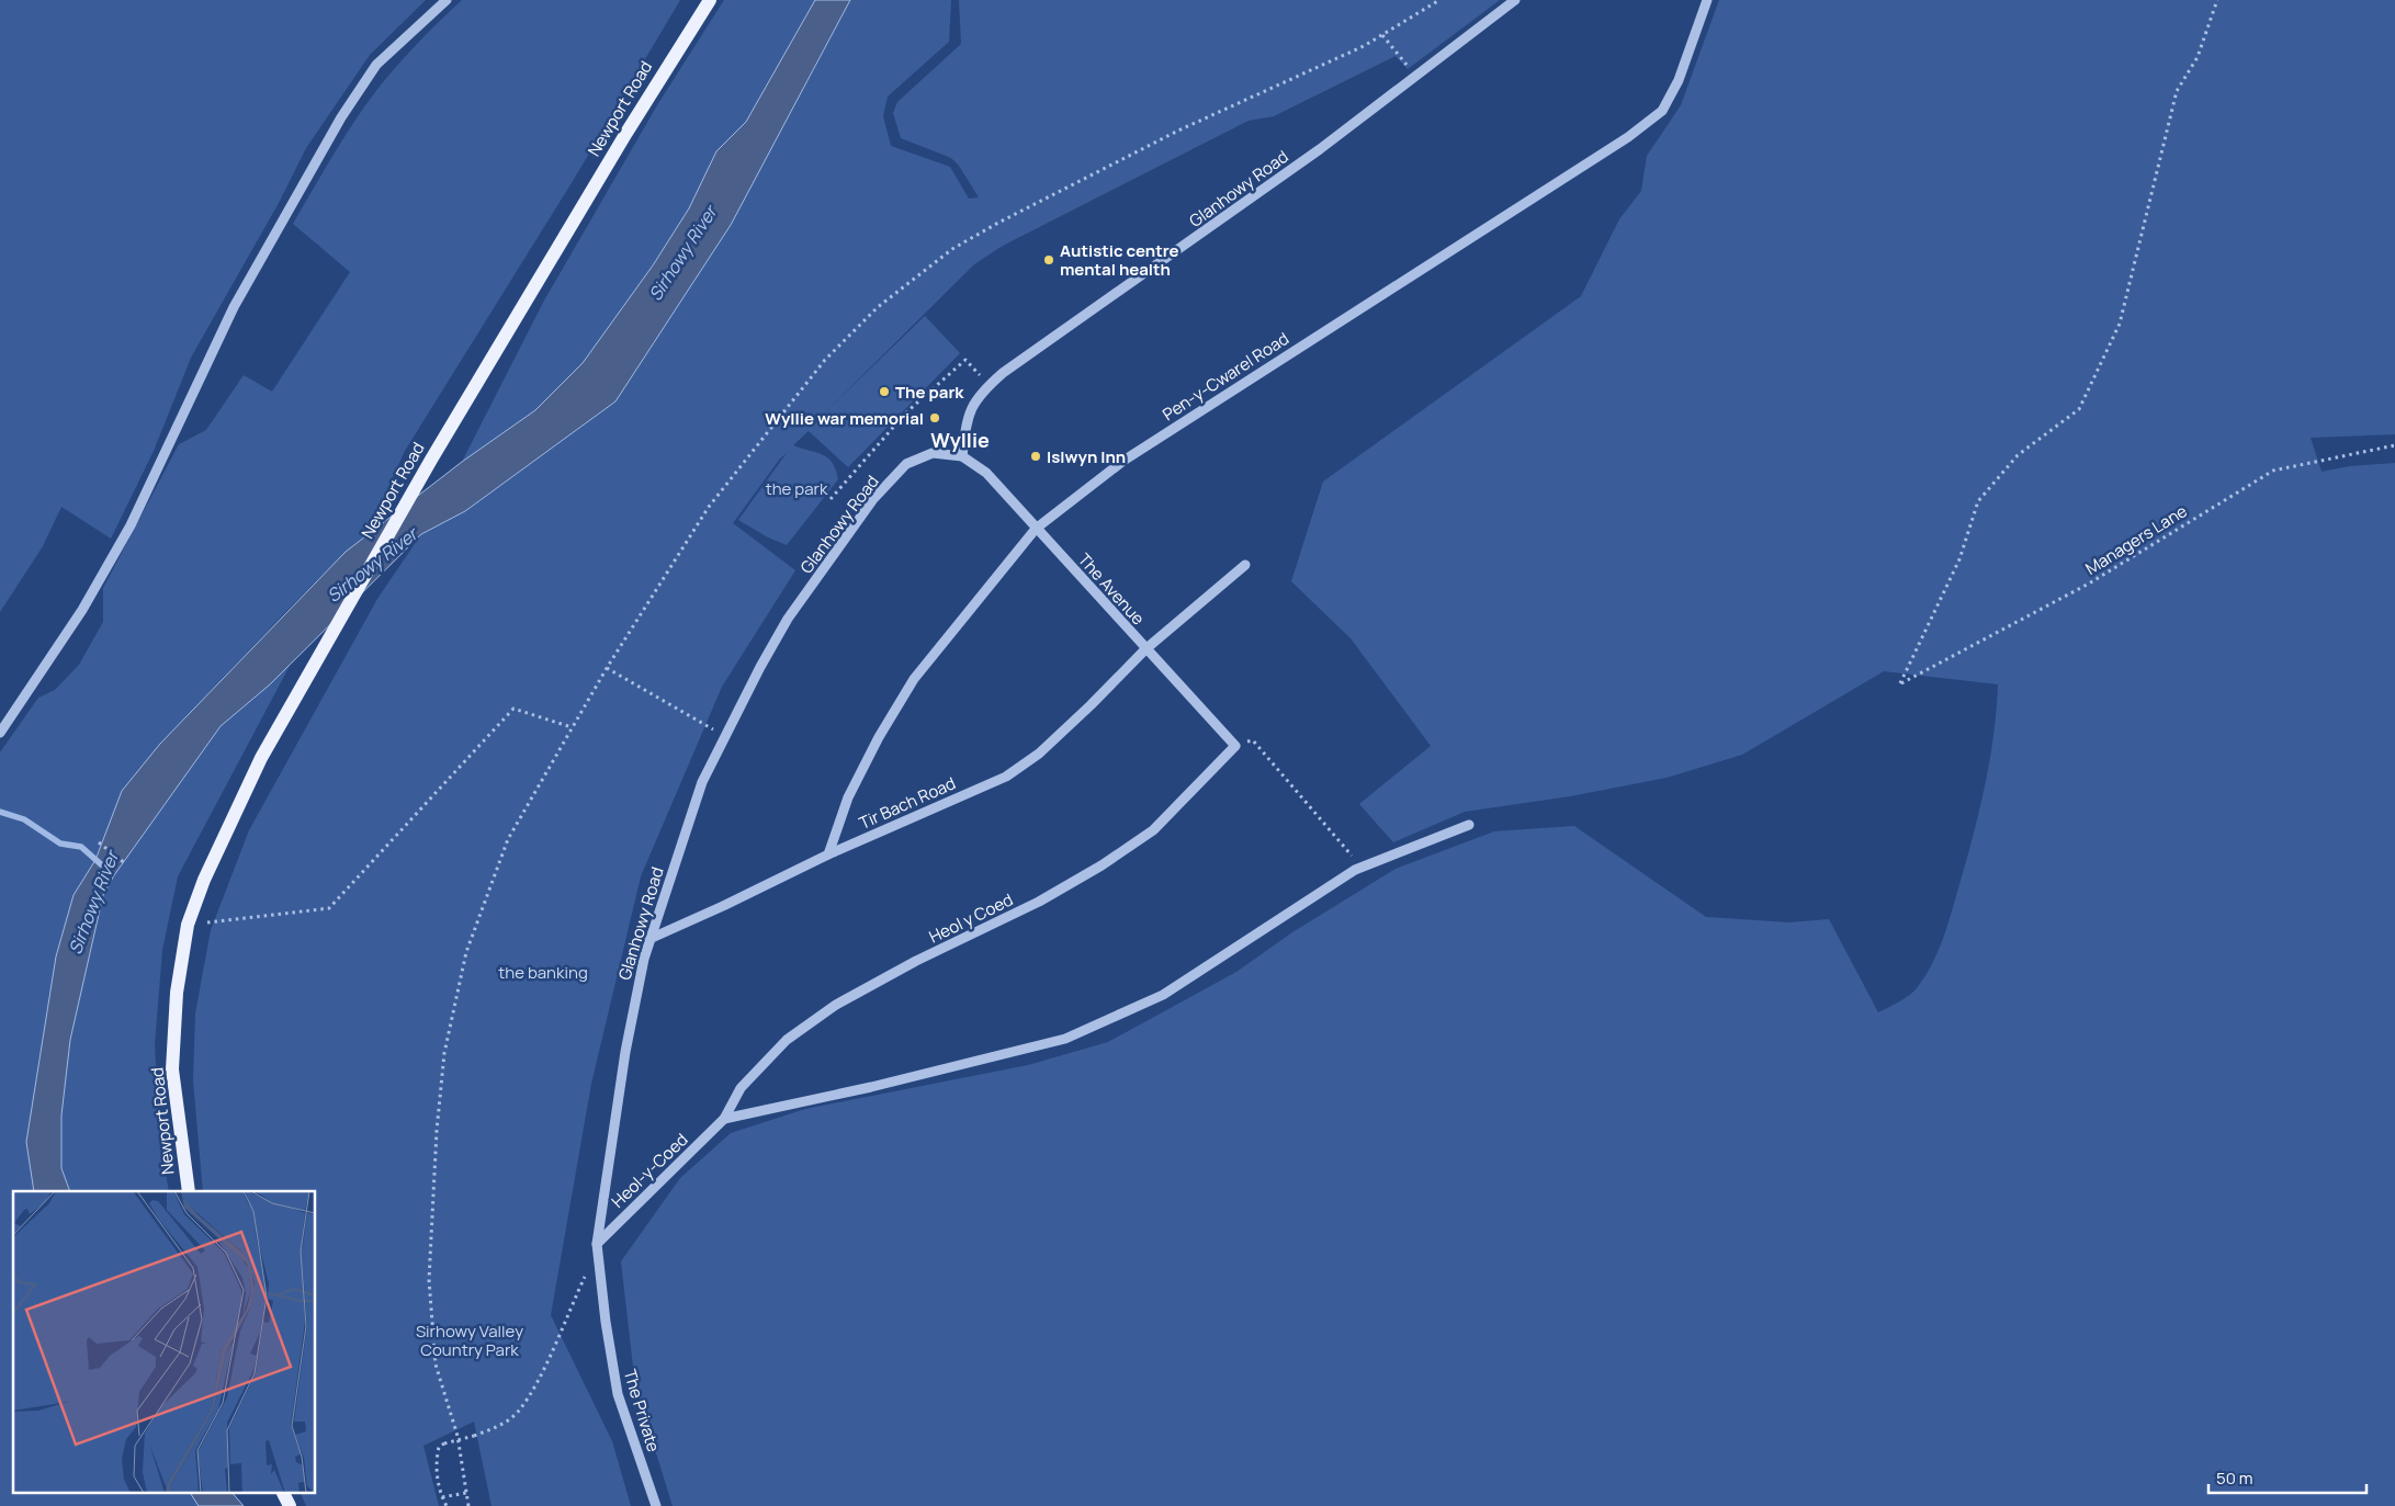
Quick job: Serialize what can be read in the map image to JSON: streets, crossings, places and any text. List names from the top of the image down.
{
  "streets": {
    "main road": ["Newport Road"],
    "street": [
      "Glanhowy Road",
      "Pen-y-Cwarel Road",
      "The Avenue",
      "Tir Bach Road",
      "Heol y Coed",
      "Heol-y-Coed",
      "The Private"
    ],
    "path": ["Managers Lane"]
  },
  "crossings": [
    ["Glanhowy Road", "The Avenue"],
    ["Glanhowy Road", "Tir Bach Road"],
    ["Glanhowy Road", "Heol-y-Coed"],
    ["Glanhowy Road", "The Private"],
    ["Pen-y-Cwarel Road", "The Avenue"],
    ["Pen-y-Cwarel Road", "Tir Bach Road"],
    ["The Avenue", "Tir Bach Road"],
    ["The Avenue", "Heol y Coed"],
    ["Heol y Coed", "Heol-y-Coed"]
  ],
  "districts": ["Wyllie"],
  "water": ["Sirhowy River"],
  "parks": ["the park", "the banking", "Sirhowy Valley Country Park"],
  "places": [
    "Autistic centre mental health",
    "The park",
    "Wyllie war memorial",
    "Islwyn Inn"
  ],
  "scale_bar": "50 m"
}
